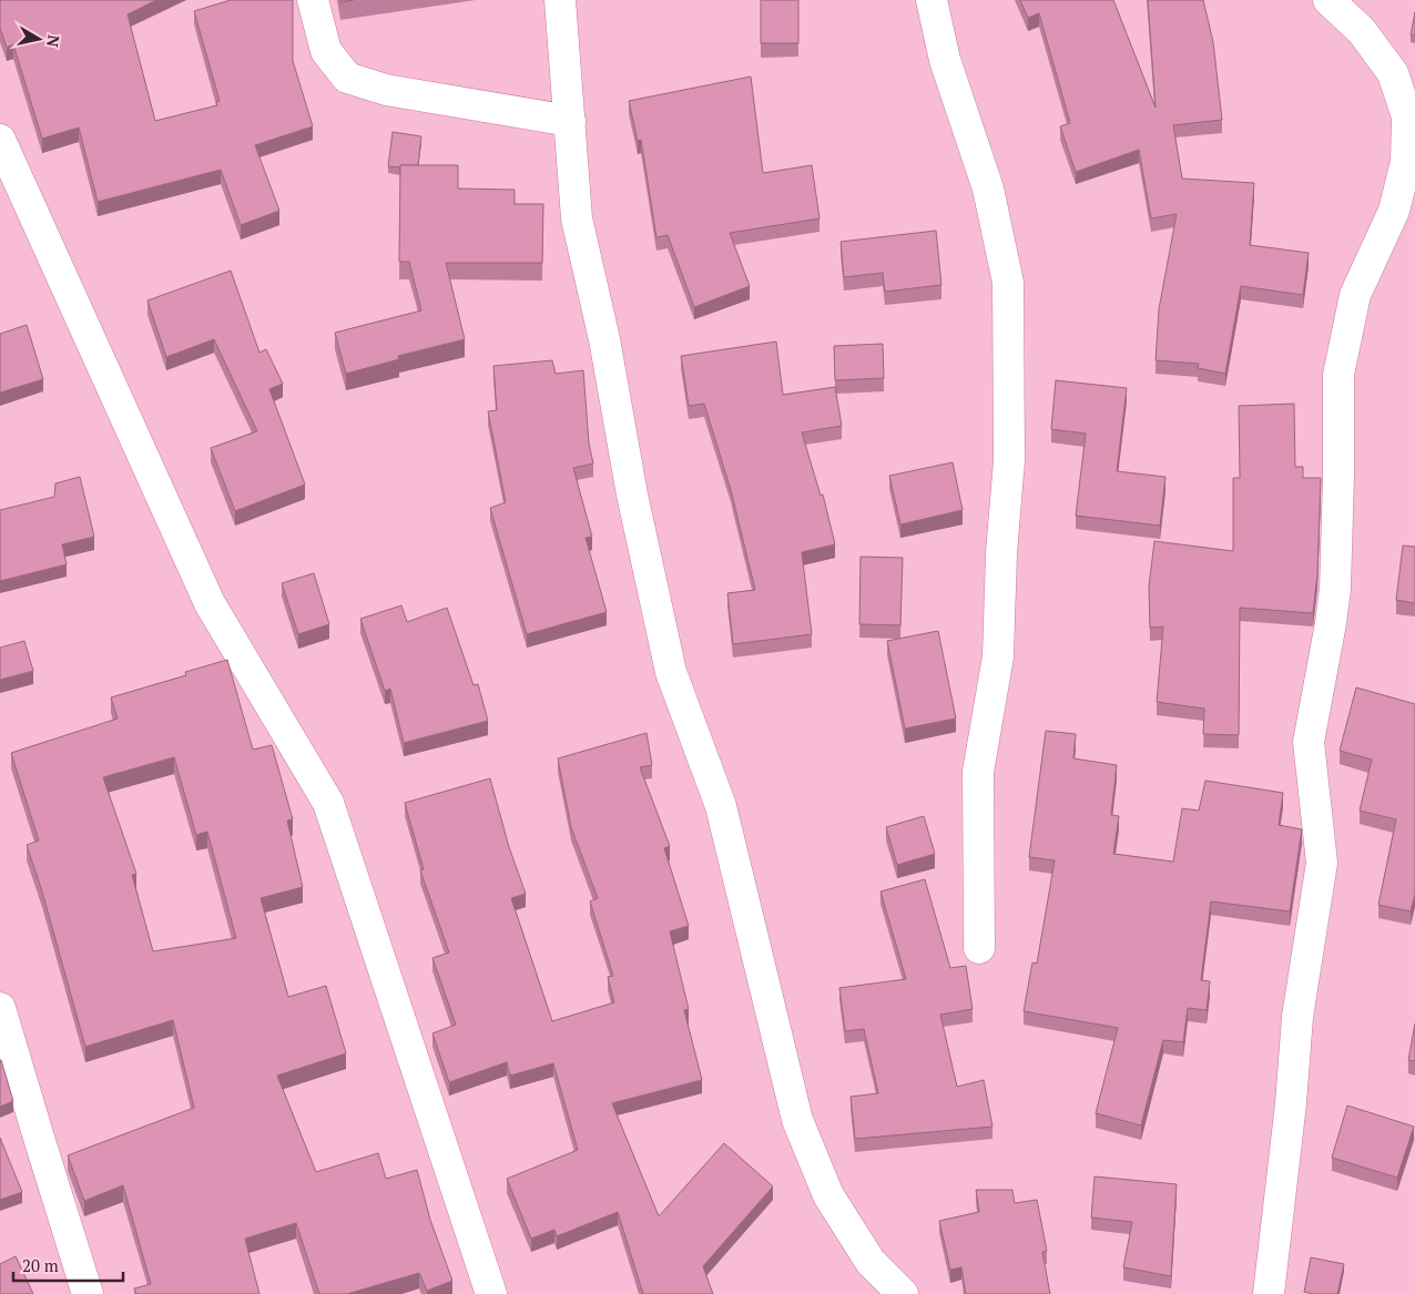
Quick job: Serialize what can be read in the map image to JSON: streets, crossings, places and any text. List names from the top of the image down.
{
  "scale_bar": "20 m",
  "north": "right"
}
